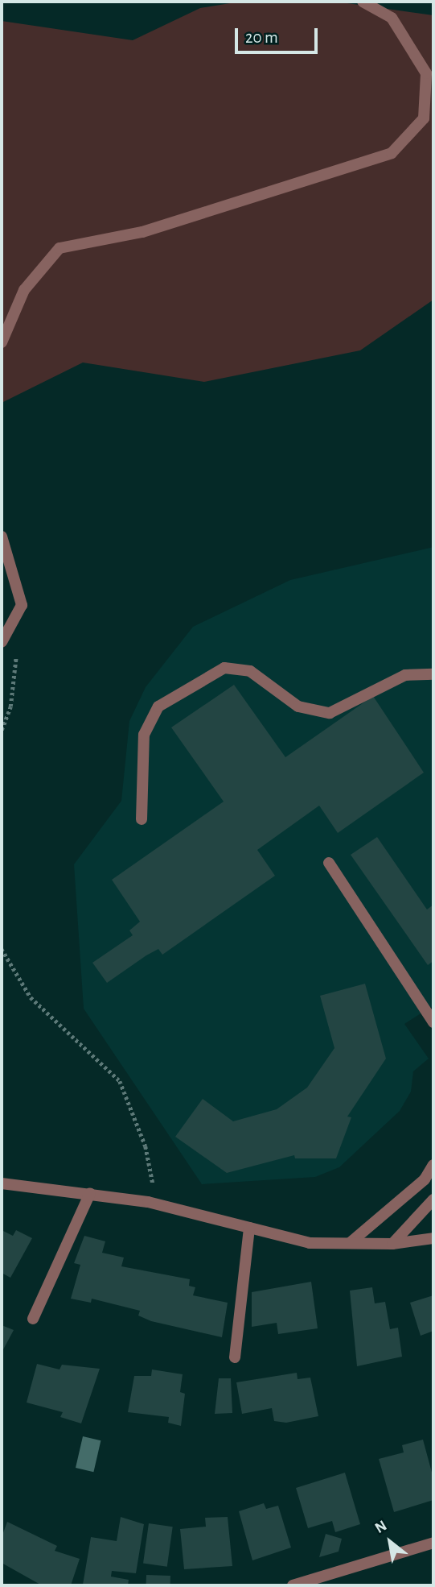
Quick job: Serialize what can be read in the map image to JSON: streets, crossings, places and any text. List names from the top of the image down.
{
  "scale_bar": "20 m",
  "north": "top left"
}
